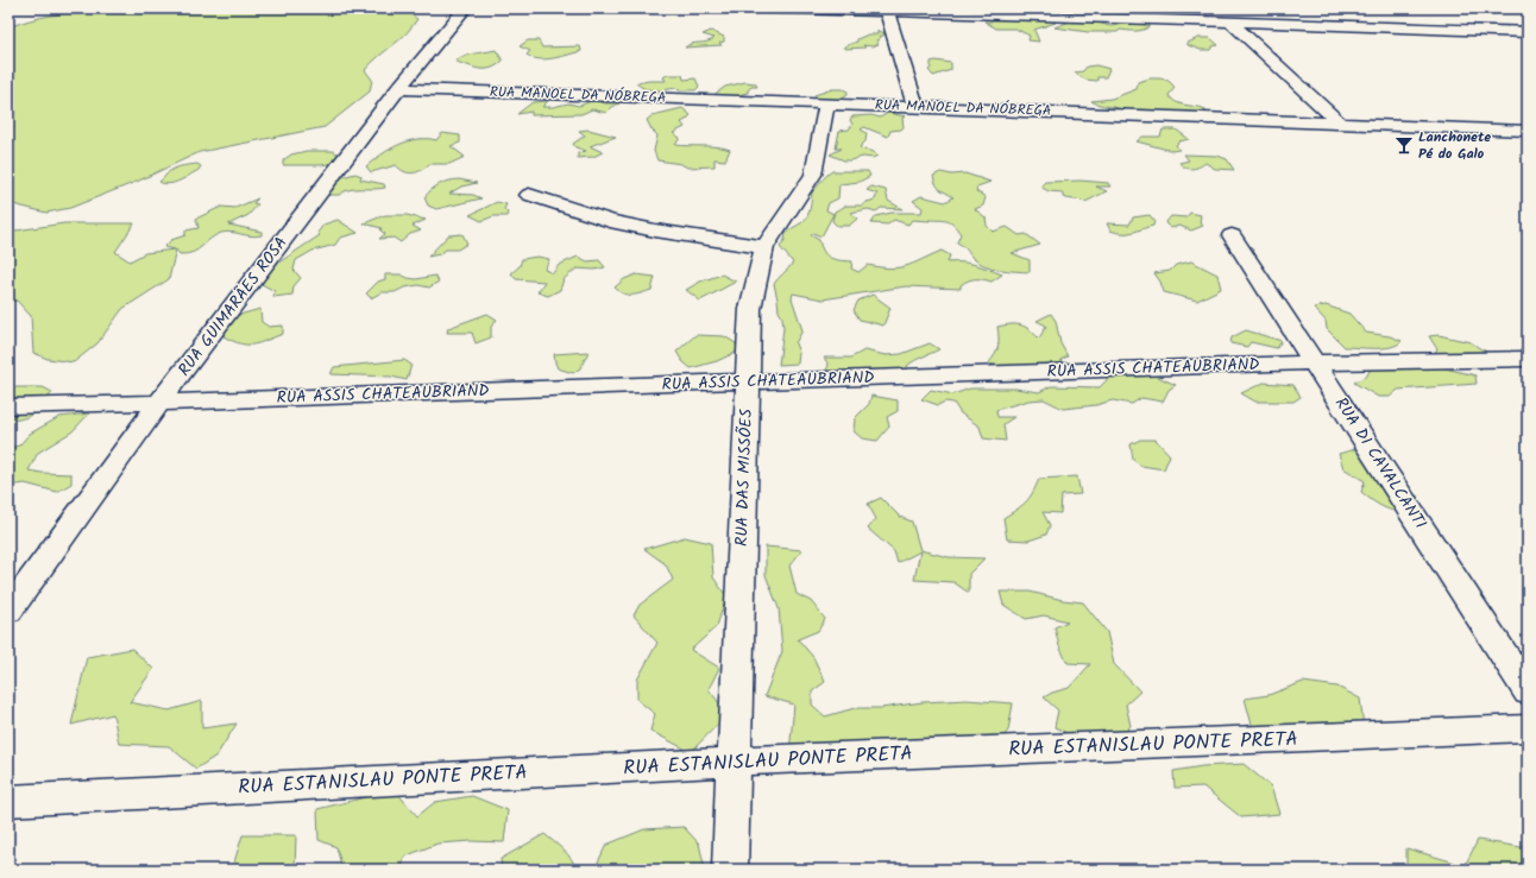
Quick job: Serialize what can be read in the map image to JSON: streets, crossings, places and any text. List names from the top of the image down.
{
  "streets": {
    "street": [
      "RUA MANOEL DA NÓBREGA",
      "RUA GUIMARÃES ROSA",
      "RUA ASSIS CHATEAUBRIAND",
      "RUA DI CAVALCANTI",
      "RUA DAS MISSÕES",
      "RUA ESTANISLAU PONTE PRETA"
    ]
  },
  "crossings": [
    ["RUA MANOEL DA NÓBREGA", "RUA GUIMARÃES ROSA"],
    ["RUA MANOEL DA NÓBREGA", "RUA DAS MISSÕES"],
    ["RUA GUIMARÃES ROSA", "RUA ASSIS CHATEAUBRIAND"],
    ["RUA ASSIS CHATEAUBRIAND", "RUA DI CAVALCANTI"],
    ["RUA ASSIS CHATEAUBRIAND", "RUA DAS MISSÕES"],
    ["RUA DAS MISSÕES", "RUA ESTANISLAU PONTE PRETA"]
  ],
  "places": {
    "bar": ["Lanchonete Pé do Galo"]
  }
}
